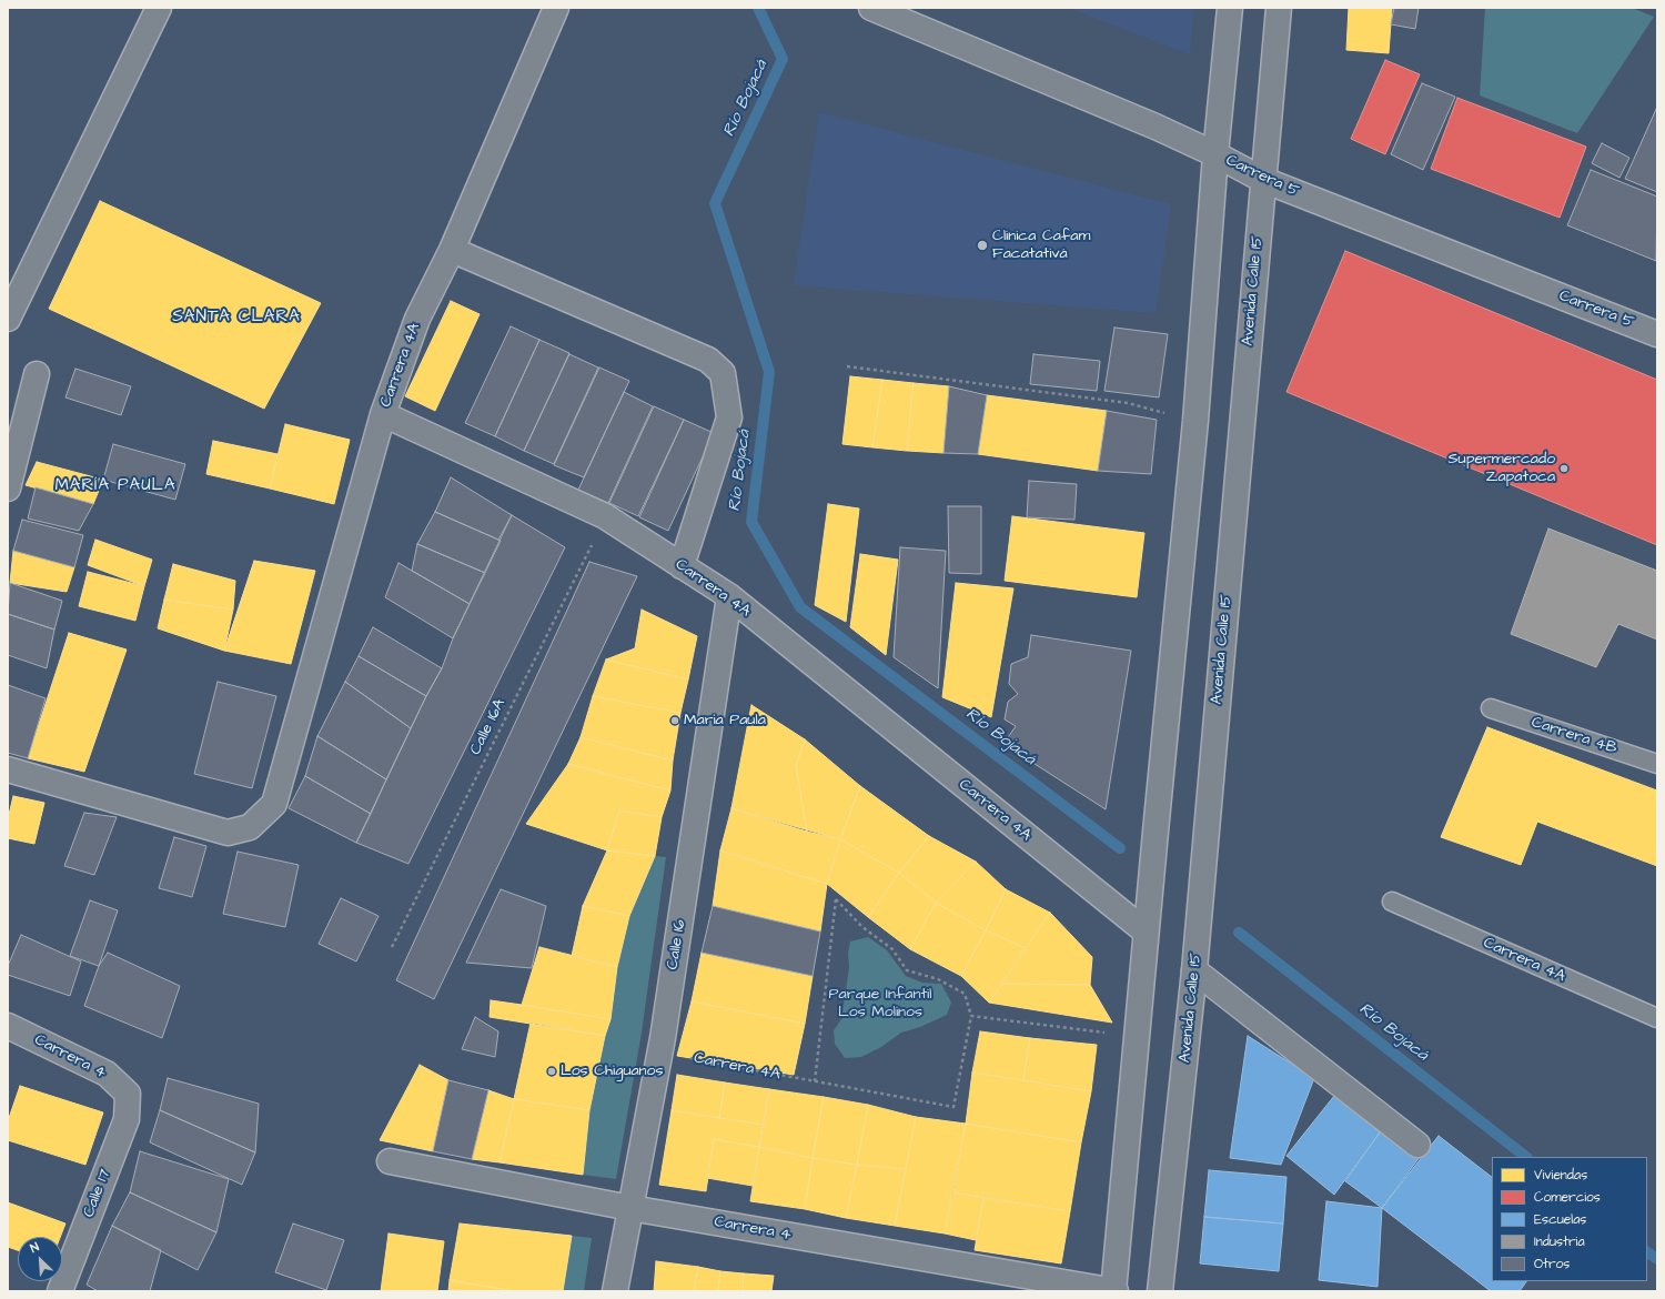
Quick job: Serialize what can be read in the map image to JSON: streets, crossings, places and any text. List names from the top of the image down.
{
  "streets": {
    "street": [
      "Carrera 5",
      "Avenida Calle 15",
      "Carrera 4A",
      "Calle 16",
      "Carrera 4",
      "Calle 17"
    ],
    "lane": ["Carrera 4B"],
    "path": ["Calle 16A"]
  },
  "crossings": [
    ["Carrera 5", "Avenida Calle 15"],
    ["Carrera 4A", "Calle 16A"],
    ["Carrera 4A", "Calle 16"],
    ["Calle 16", "Carrera 4"],
    ["Carrera 4", "Calle 17"]
  ],
  "districts": ["SANTA CLARA", "MARÍA PAULA"],
  "water": ["Río Bojacá"],
  "parks": ["Parque Infantil Los Molinos"],
  "places": [
    "Clinica Cafam Facatativá",
    "Supermercado Zapatoca",
    "Maria Paula",
    "Los Chiguanos"
  ],
  "legend": [
    "Viviendas",
    "Comercios",
    "Escuelas",
    "Industria",
    "Otros"
  ],
  "north": "top left"
}
